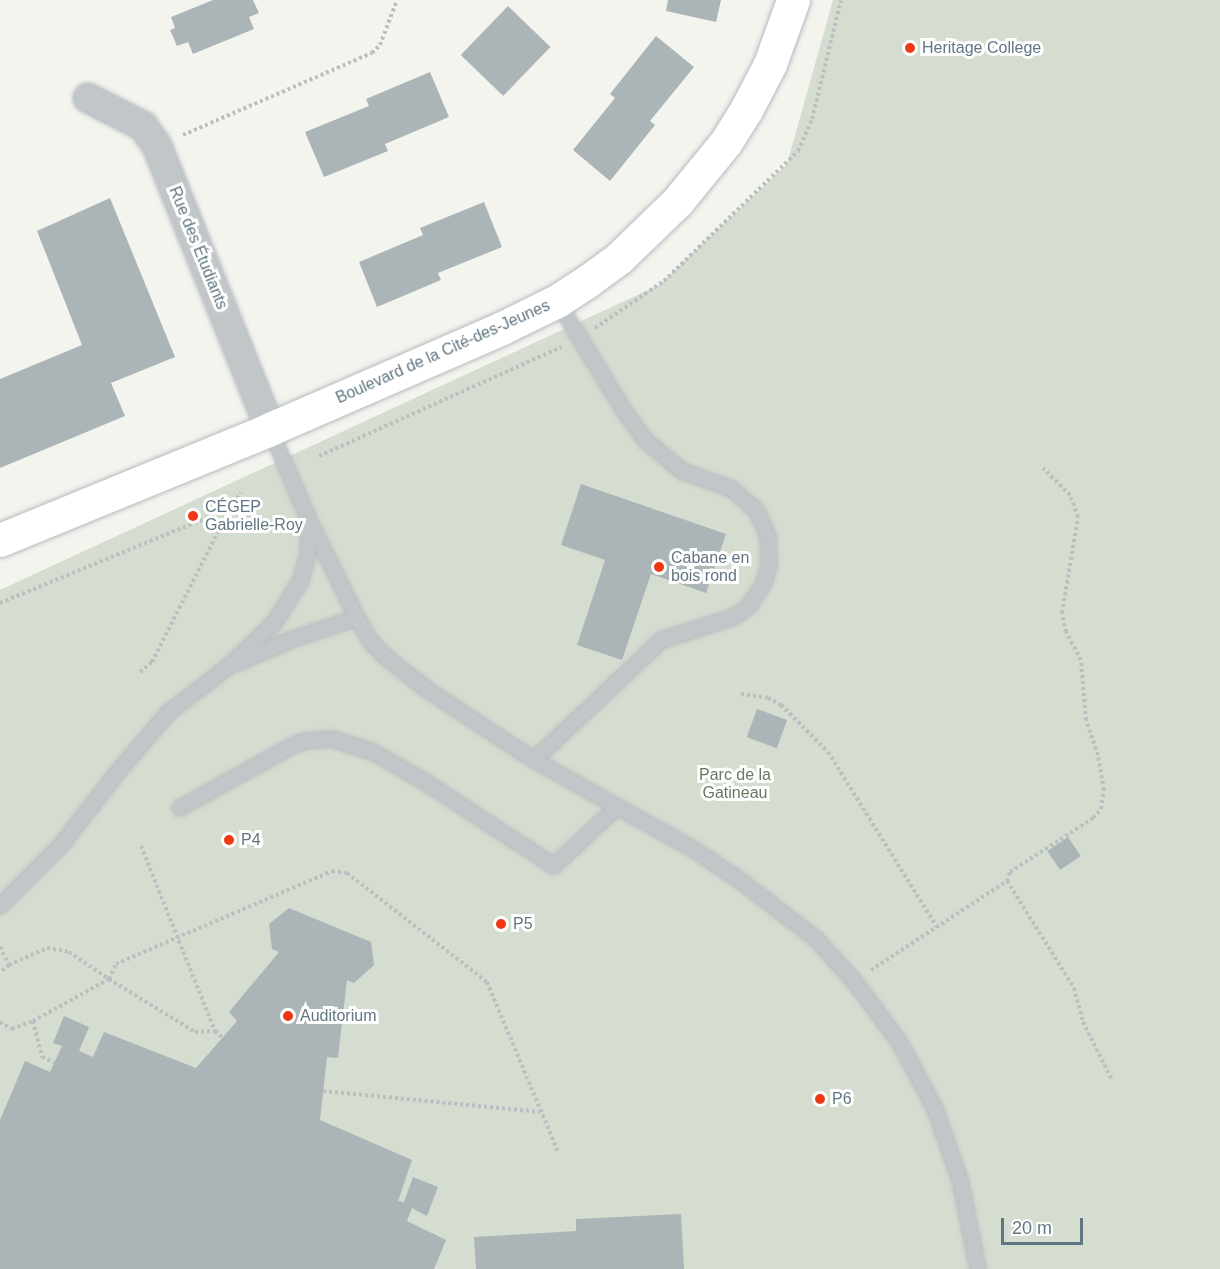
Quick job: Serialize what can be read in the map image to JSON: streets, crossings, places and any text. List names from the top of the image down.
{
  "streets": {
    "street": ["Rue des Étudiants", "Boulevard de la Cité-des-Jeunes"]
  },
  "crossings": [
    ["Rue des Étudiants", "Boulevard de la Cité-des-Jeunes"]
  ],
  "parks": ["Parc de la Gatineau"],
  "places": [
    "Heritage College",
    "CÉGEP Gabrielle-Roy",
    "Cabane en bois rond",
    "P4",
    "P5",
    "Auditorium",
    "P6"
  ],
  "scale_bar": "20 m"
}
